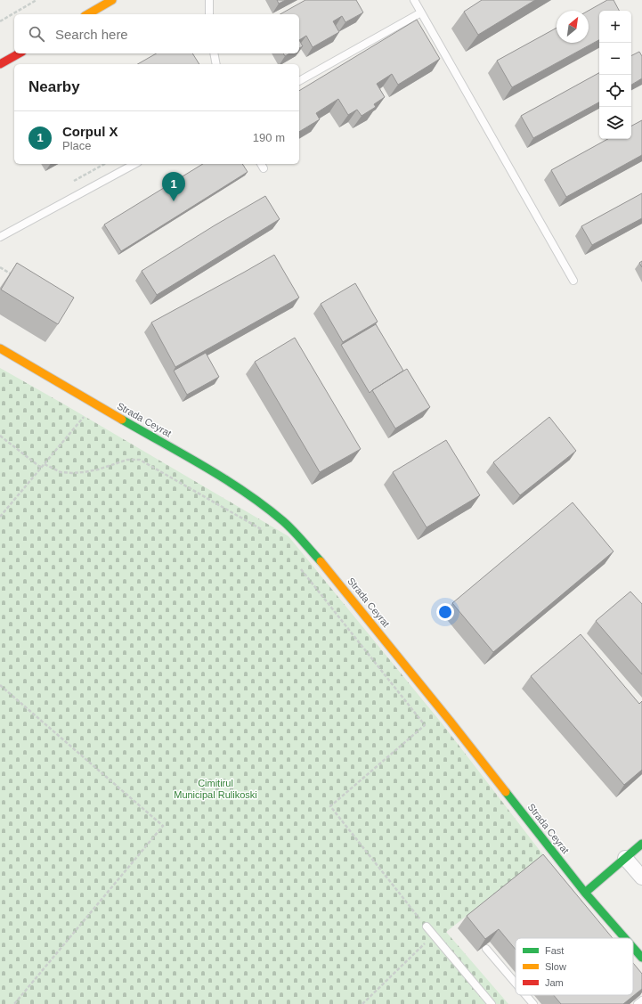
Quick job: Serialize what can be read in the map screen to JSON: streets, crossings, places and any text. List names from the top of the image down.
{
  "streets": {
    "main road": ["Strada Ceyrat"]
  },
  "parks": ["Cimitirul Municipal Rulikoski"],
  "legend": ["Fast", "Slow", "Jam"],
  "north": "top right",
  "page": {
    "map_buttons": ["+", "−"],
    "search": "Search here",
    "heading": "Nearby",
    "list": [
      {
        "mark": "1",
        "name": "Corpul X",
        "note": "Place",
        "value": "190 m"
      }
    ],
    "pins": "1"
  }
}
